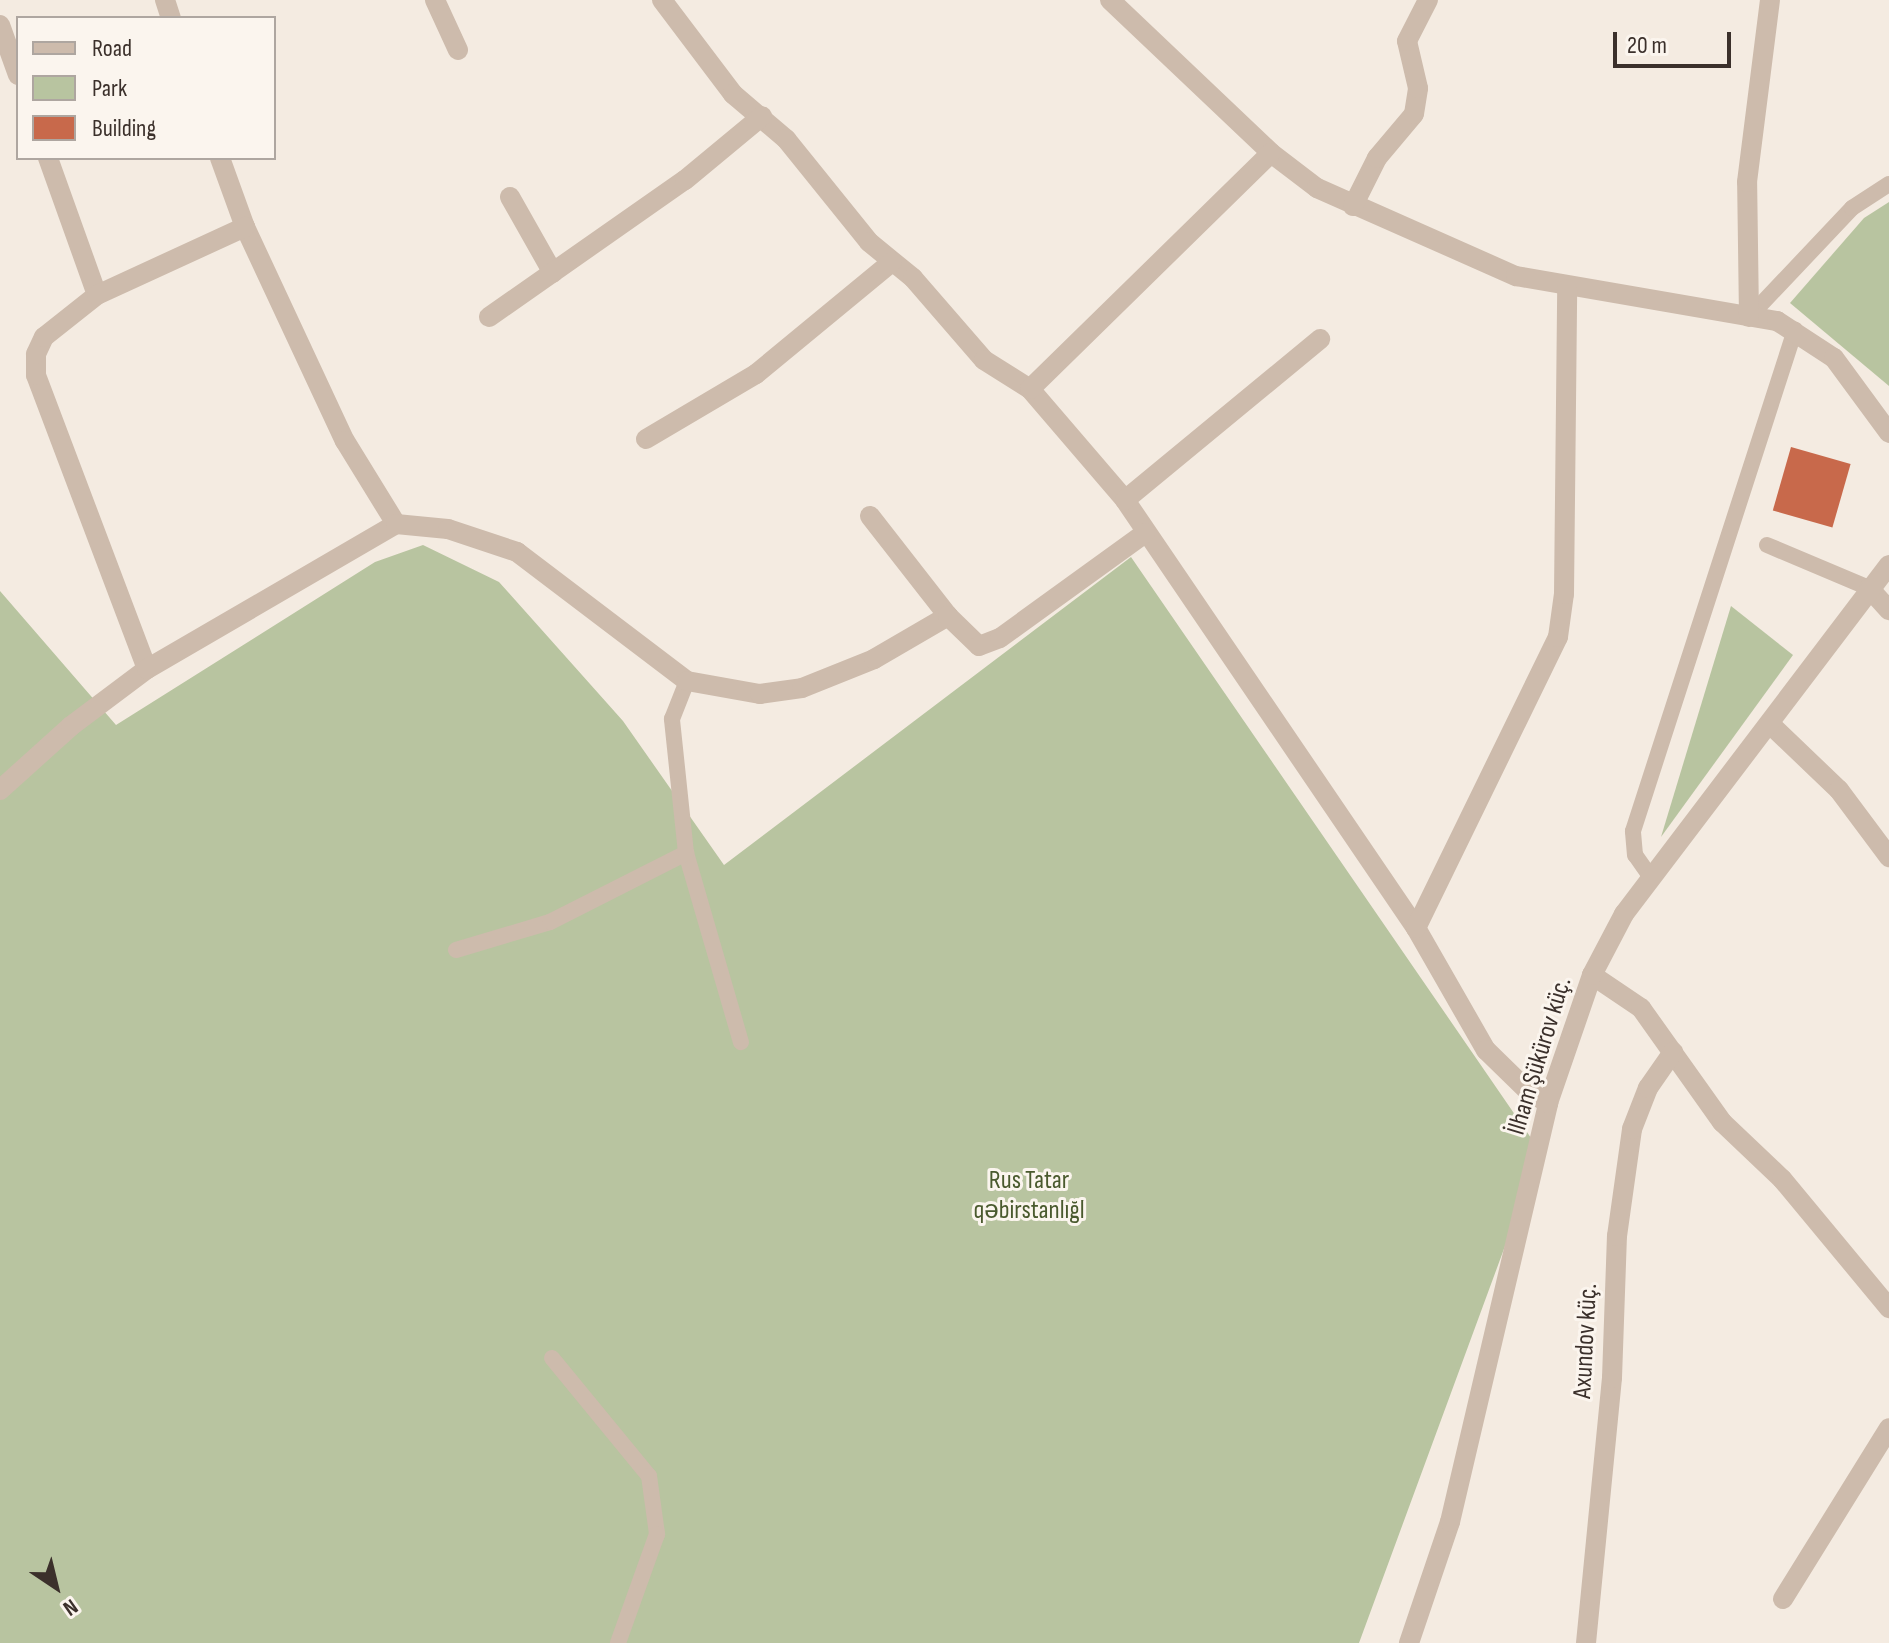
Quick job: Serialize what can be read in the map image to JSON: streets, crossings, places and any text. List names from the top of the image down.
{
  "streets": {
    "street": ["İlham Şükürov küç.", "Axundov küç."]
  },
  "parks": ["Rus Tatar qəbirstanlığl"],
  "legend": ["Road", "Park", "Building"],
  "scale_bar": "20 m",
  "north": "bottom right"
}
